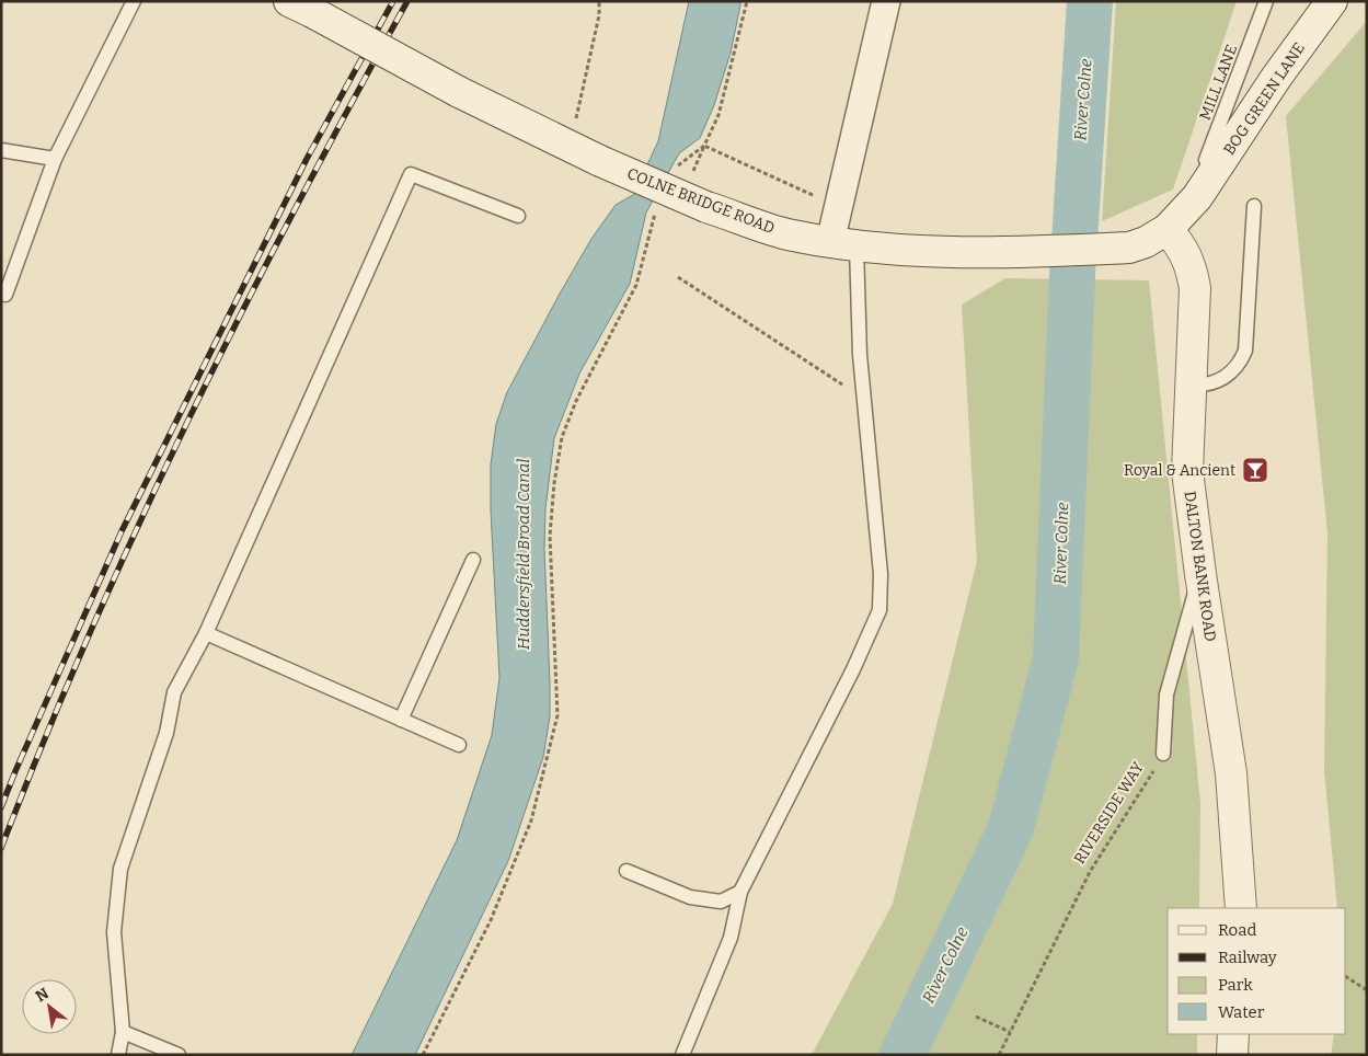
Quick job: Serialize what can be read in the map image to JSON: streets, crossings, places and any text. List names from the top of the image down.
{
  "streets": {
    "main road": ["BOG GREEN LANE", "COLNE BRIDGE ROAD", "DALTON BANK ROAD"],
    "lane": ["MILL LANE", "RIVERSIDE WAY"]
  },
  "crossings": [
    ["MILL LANE", "BOG GREEN LANE"],
    ["MILL LANE", "COLNE BRIDGE ROAD"],
    ["BOG GREEN LANE", "COLNE BRIDGE ROAD"],
    ["COLNE BRIDGE ROAD", "DALTON BANK ROAD"],
    ["DALTON BANK ROAD", "RIVERSIDE WAY"]
  ],
  "water": ["River Colne", "Huddersfield Broad Canal"],
  "places": {
    "bar": ["Royal & Ancient"]
  },
  "legend": [
    "Road",
    "Railway",
    "Park",
    "Water"
  ],
  "north": "top left"
}
